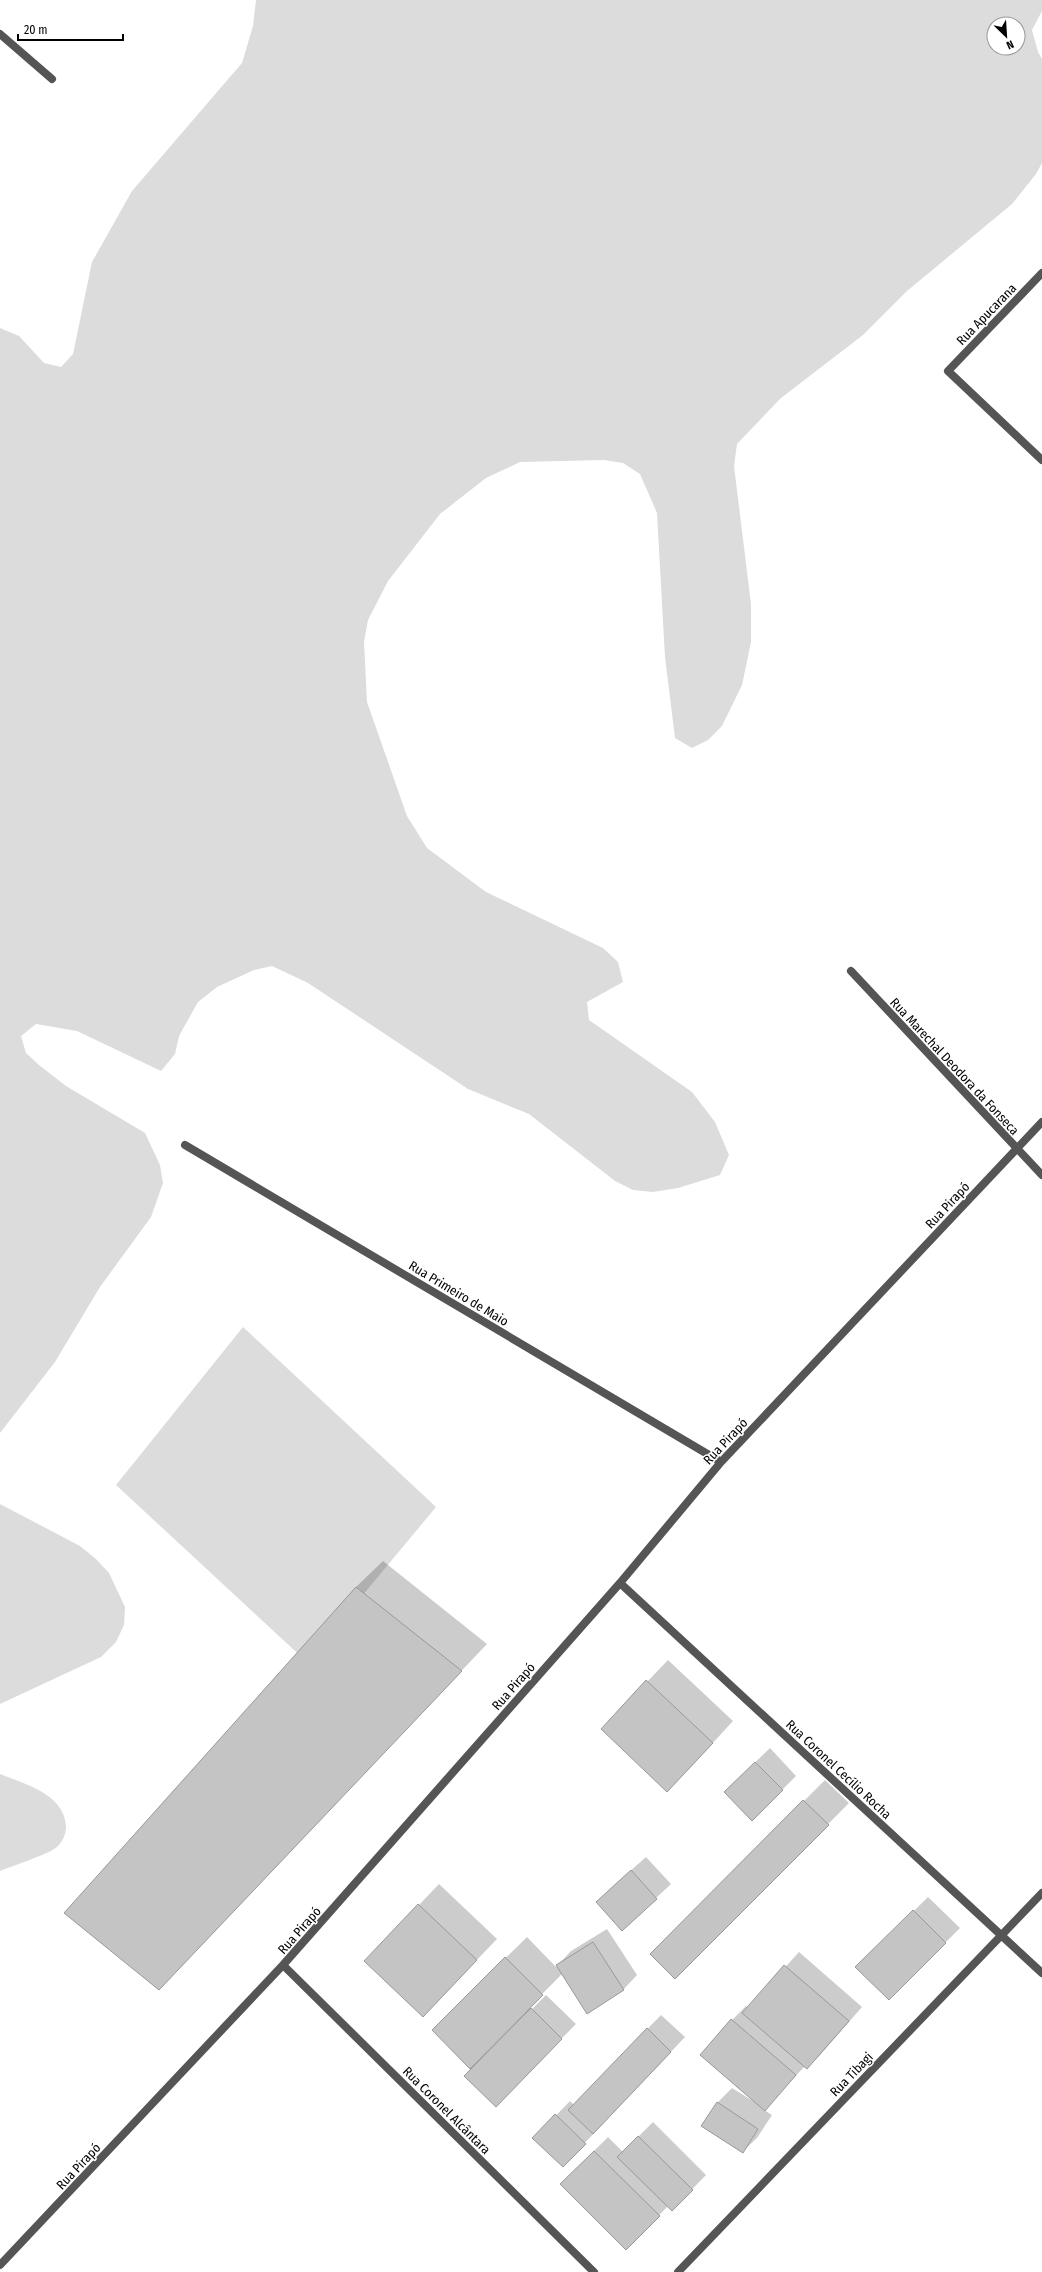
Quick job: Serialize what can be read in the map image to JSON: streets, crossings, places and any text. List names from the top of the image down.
{
  "streets": {
    "street": [
      "Rua Apucarana",
      "Rua Marechal Deodora da Fonseca",
      "Rua Pirapó",
      "Rua Primeiro de Maio",
      "Rua Coronel Cecílio Rocha",
      "Rua Tibagi",
      "Rua Coronel Alcântara"
    ]
  },
  "crossings": [
    ["Rua Marechal Deodora da Fonseca", "Rua Pirapó"],
    ["Rua Pirapó", "Rua Primeiro de Maio"],
    ["Rua Pirapó", "Rua Coronel Cecílio Rocha"],
    ["Rua Pirapó", "Rua Coronel Alcântara"],
    ["Rua Coronel Cecílio Rocha", "Rua Tibagi"]
  ],
  "scale_bar": "20 m",
  "north": "bottom right"
}
